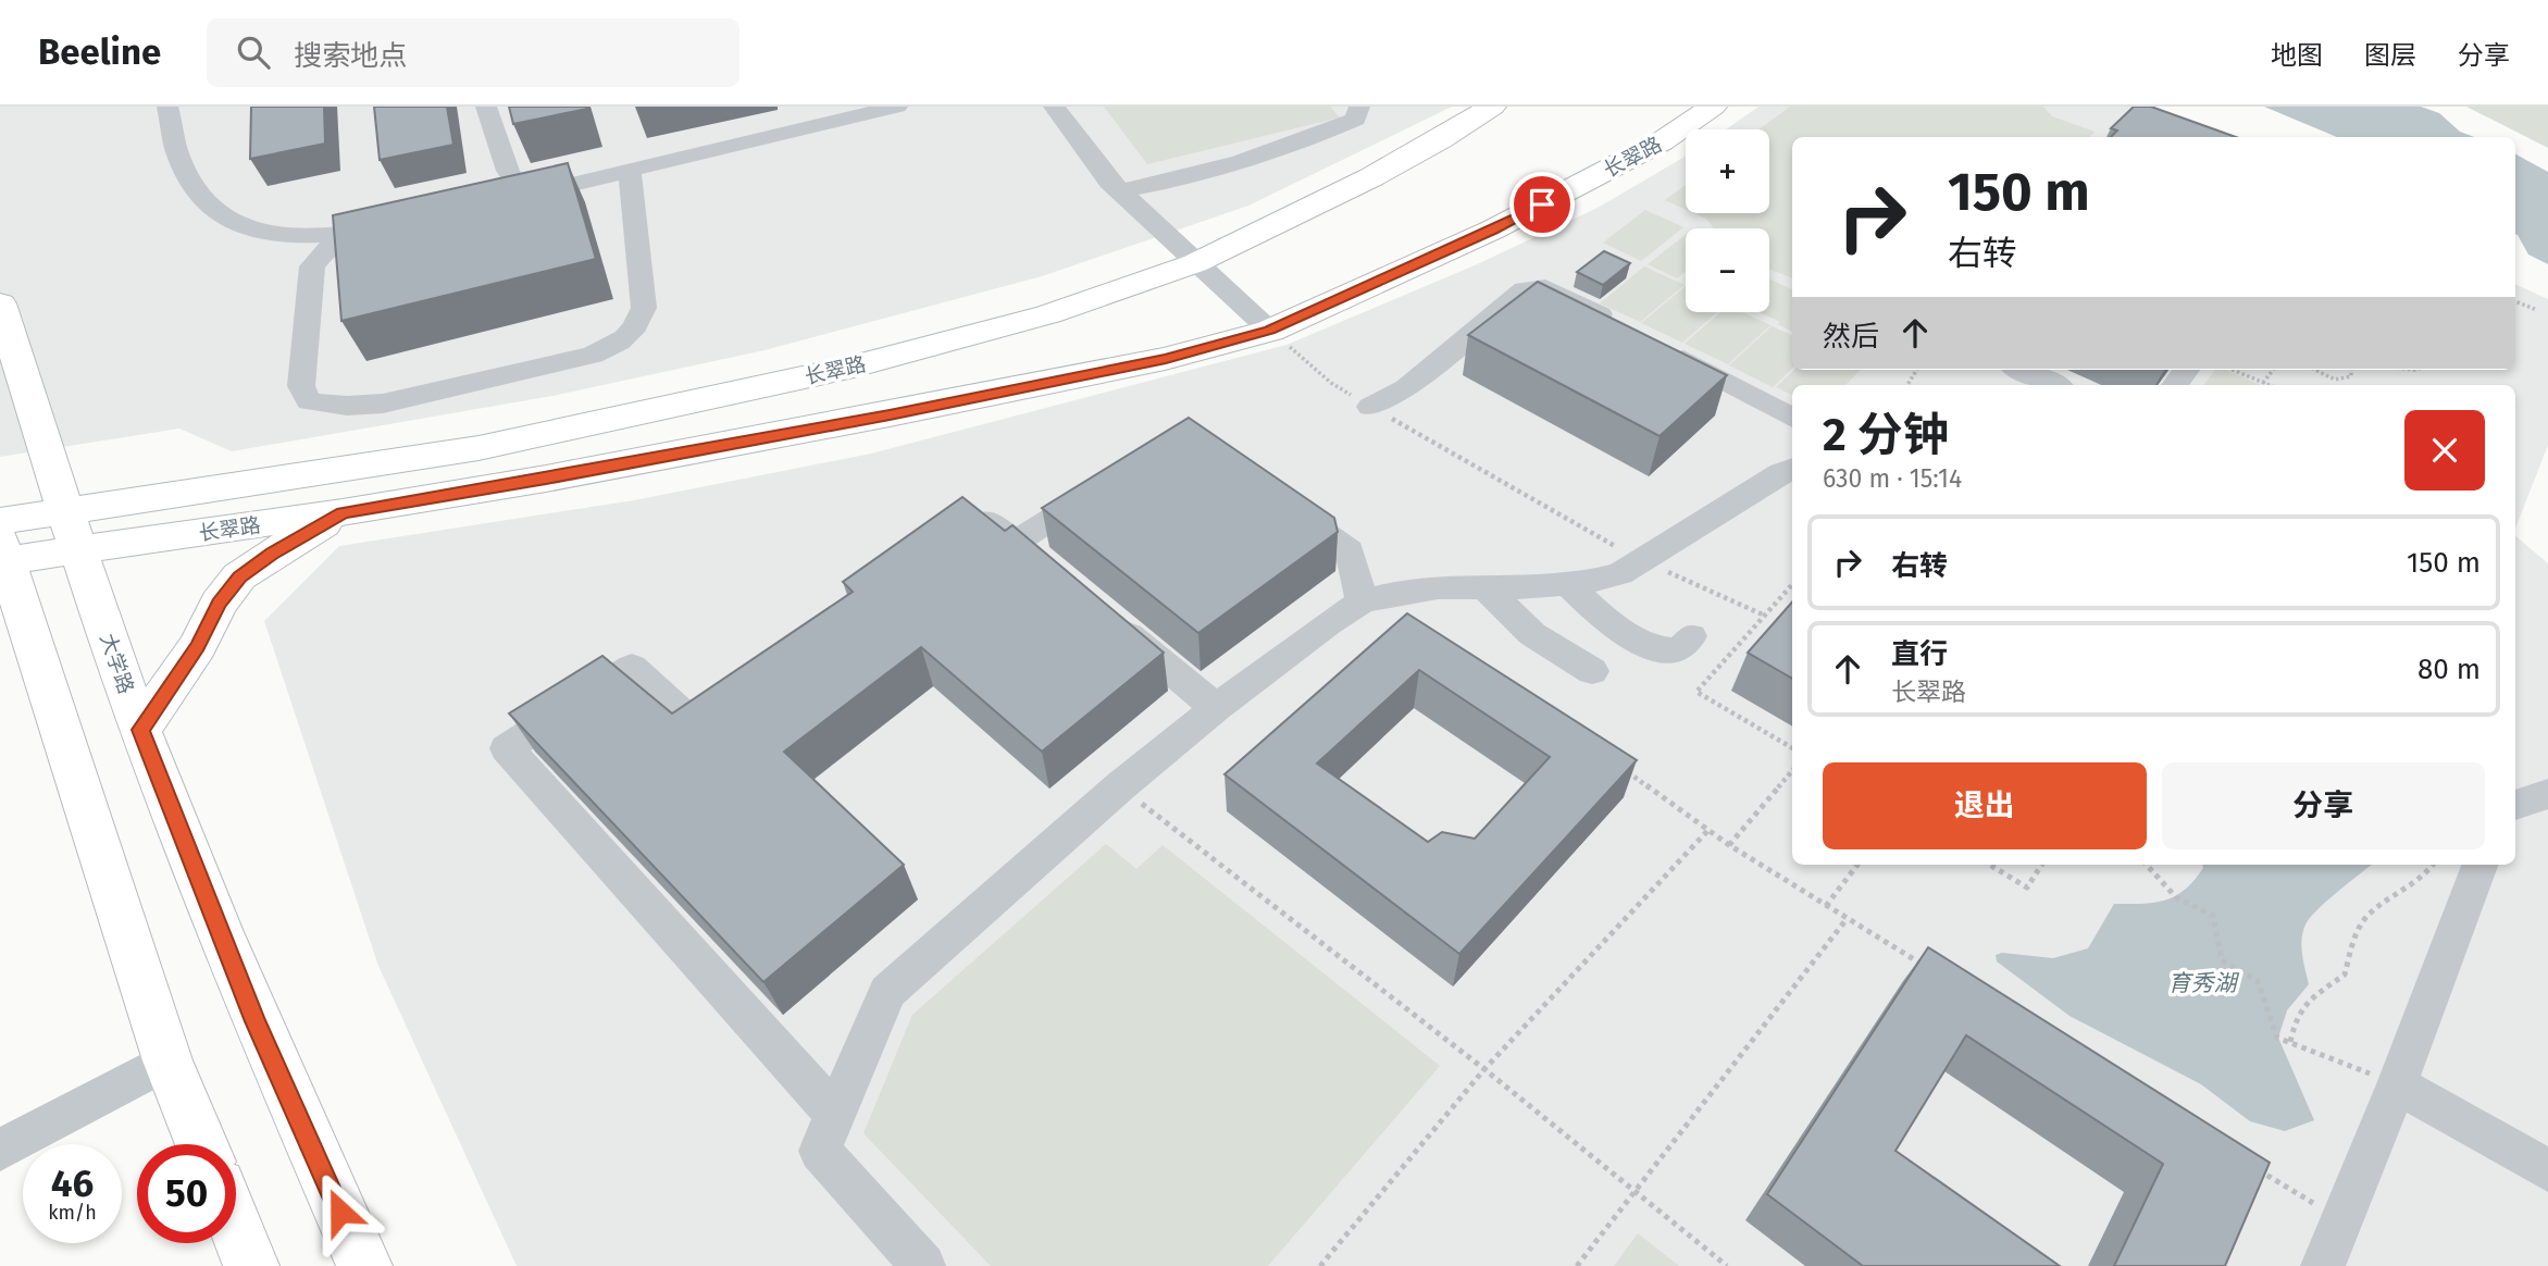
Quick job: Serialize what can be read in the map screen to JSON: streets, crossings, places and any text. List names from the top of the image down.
{
  "streets": {
    "main road": ["长翠路", "大学路"]
  },
  "crossings": [
    ["长翠路", "大学路"]
  ],
  "water": ["育秀湖"],
  "page": {
    "header": "Beeline",
    "search": "搜索地点",
    "nav": ["地图", "图层", "分享"],
    "map_buttons": ["+", "−"],
    "turn": ["150 m", "右转"],
    "then": "然后",
    "heading": ["2 分钟", "630 m · 15:14"],
    "list": [
      {
        "name": "右转",
        "value": "150 m"
      },
      {
        "name": "直行",
        "note": "长翠路",
        "value": "80 m"
      }
    ],
    "buttons": ["退出", "分享"],
    "speed": "46 km/h",
    "limit": "50"
  }
}
